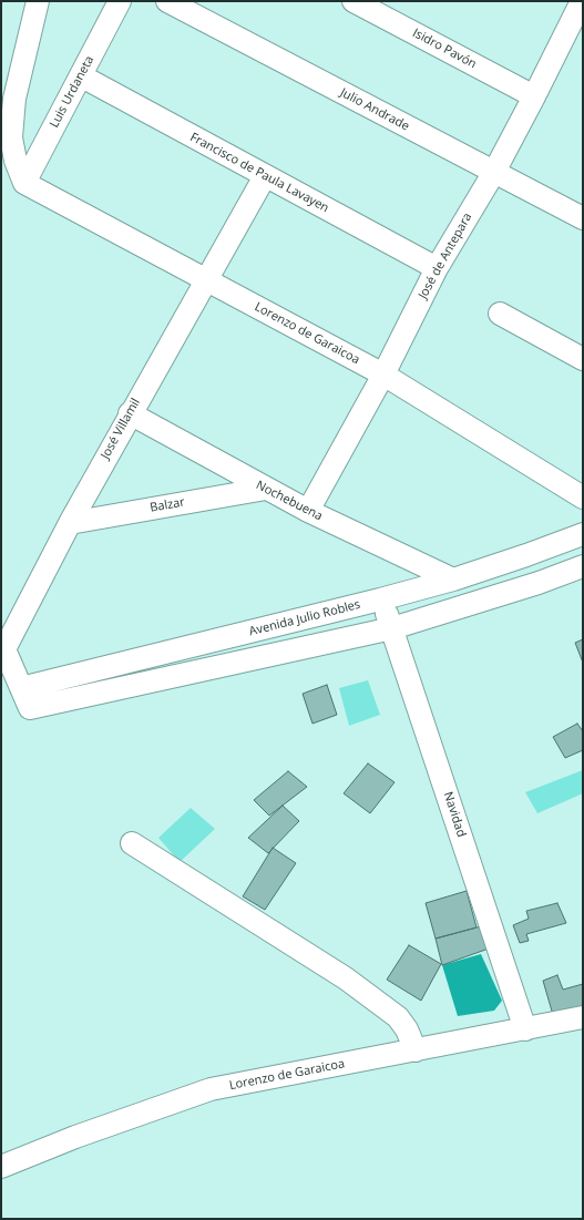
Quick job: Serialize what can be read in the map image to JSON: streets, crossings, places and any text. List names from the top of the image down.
{
  "streets": {
    "street": [
      "Isidro Pavón",
      "Luis Urdaneta",
      "Julio Andrade",
      "Francisco de Paula Lavayen",
      "José de Antepara",
      "Lorenzo de Garaicoa",
      "José Villamil",
      "Nochebuena",
      "Balzar",
      "Avenida Julio Robles",
      "Navidad"
    ]
  },
  "crossings": [
    ["Isidro Pavón", "José de Antepara"],
    ["Luis Urdaneta", "Francisco de Paula Lavayen"],
    ["Luis Urdaneta", "Lorenzo de Garaicoa"],
    ["Julio Andrade", "José de Antepara"],
    ["Francisco de Paula Lavayen", "José de Antepara"],
    ["Francisco de Paula Lavayen", "José Villamil"],
    ["José de Antepara", "Lorenzo de Garaicoa"],
    ["José de Antepara", "Nochebuena"],
    ["Lorenzo de Garaicoa", "José Villamil"],
    ["Lorenzo de Garaicoa", "Navidad"],
    ["José Villamil", "Nochebuena"],
    ["José Villamil", "Balzar"],
    ["José Villamil", "Avenida Julio Robles"],
    ["Nochebuena", "Balzar"],
    ["Nochebuena", "Avenida Julio Robles"],
    ["Avenida Julio Robles", "Navidad"]
  ]
}
